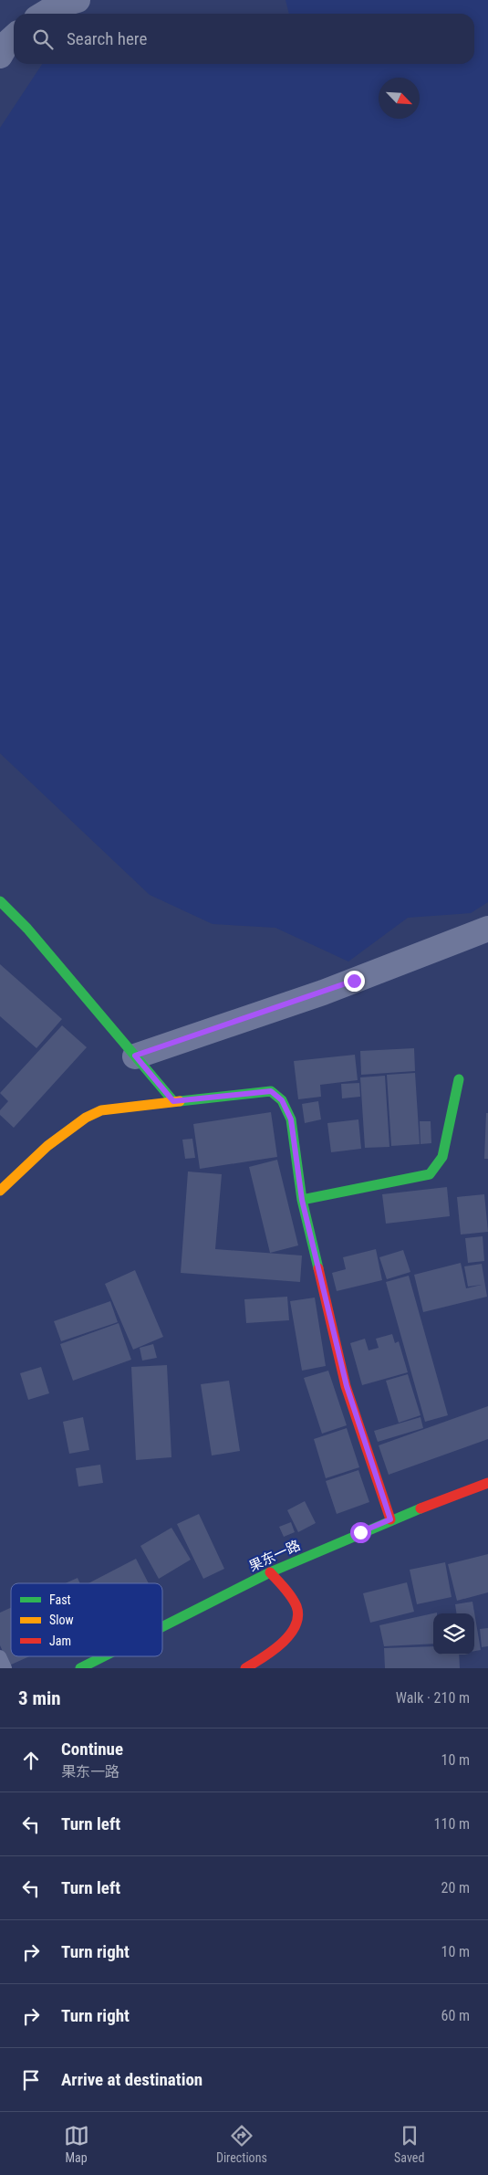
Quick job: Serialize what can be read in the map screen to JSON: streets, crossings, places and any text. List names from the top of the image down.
{
  "streets": {
    "street": ["果东一路"]
  },
  "legend": ["Fast", "Slow", "Jam"],
  "north": "bottom right",
  "page": {
    "search": "Search here",
    "heading": ["3 min", "Walk · 210 m"],
    "list": [
      ["Continue", "果东一路", "10 m"],
      ["Turn left", "110 m"],
      ["Turn left", "20 m"],
      ["Turn right", "10 m"],
      ["Turn right", "60 m"],
      "Arrive at destination"
    ],
    "nav": ["Map", "Directions", "Saved"]
  }
}
